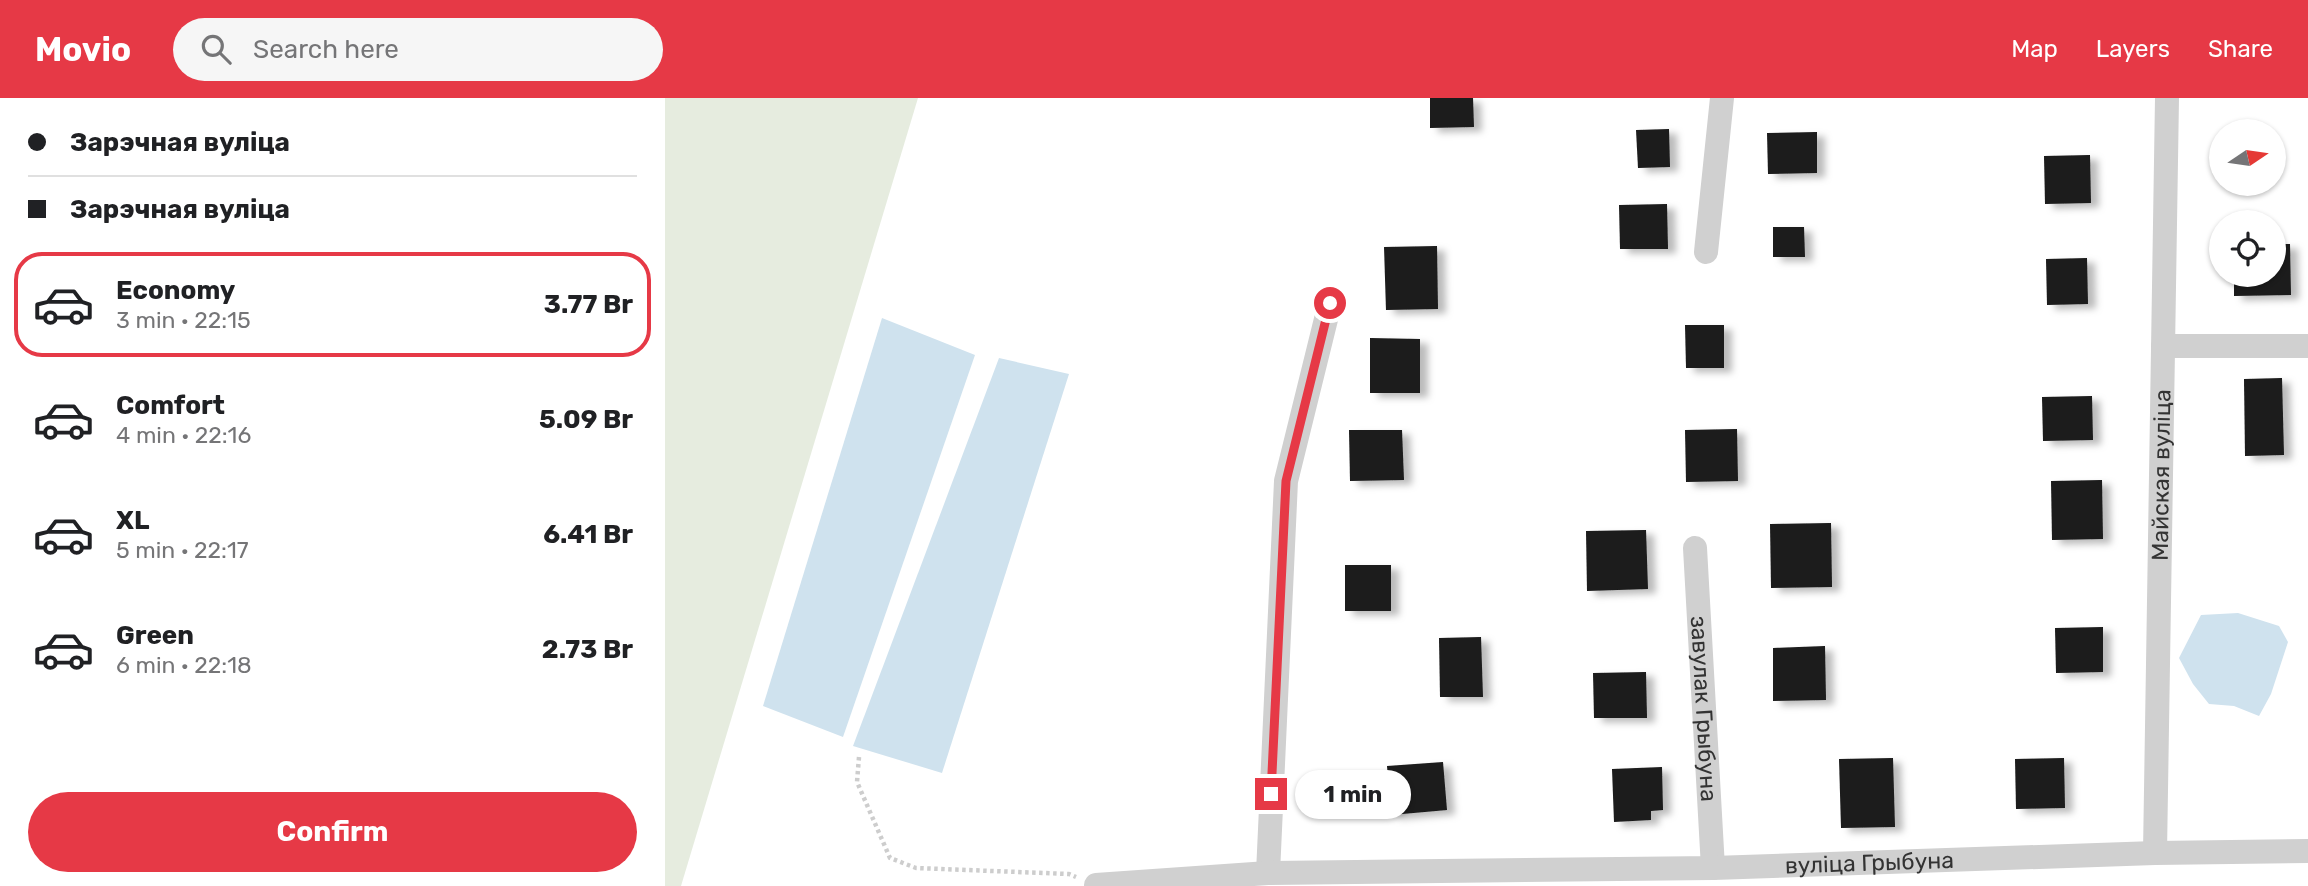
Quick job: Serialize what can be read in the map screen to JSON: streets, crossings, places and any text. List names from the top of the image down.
{
  "streets": {
    "street": ["Майская вуліца", "завулак Грыбуна", "вуліца Грыбуна"]
  },
  "crossings": [
    ["Майская вуліца", "вуліца Грыбуна"],
    ["завулак Грыбуна", "вуліца Грыбуна"]
  ],
  "north": "right",
  "page": {
    "header": "Movio",
    "search": "Search here",
    "nav": ["Map", "Layers", "Share"],
    "banner": ["Зарэчная вуліца", "Зарэчная вуліца"],
    "list": [
      {
        "name": "Economy",
        "note": "3 min · 22:15",
        "value": "3.77 Br"
      },
      {
        "name": "Comfort",
        "note": "4 min · 22:16",
        "value": "5.09 Br"
      },
      {
        "name": "XL",
        "note": "5 min · 22:17",
        "value": "6.41 Br"
      },
      {
        "name": "Green",
        "note": "6 min · 22:18",
        "value": "2.73 Br"
      }
    ],
    "bubble": "1 min",
    "buttons": "Confirm"
  }
}
